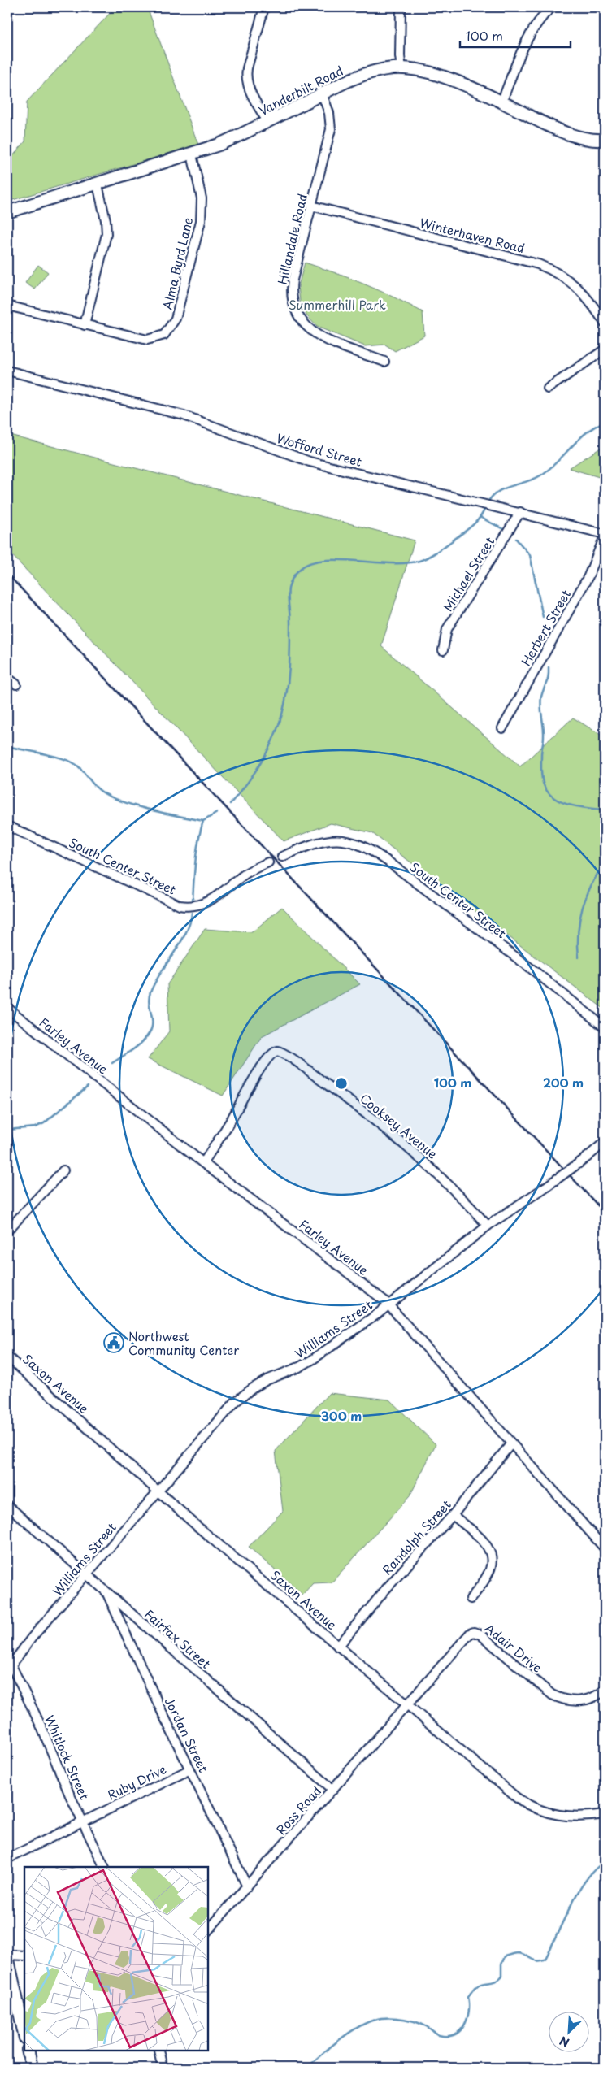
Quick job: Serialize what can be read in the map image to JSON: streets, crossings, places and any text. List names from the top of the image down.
{
  "streets": {
    "street": [
      "Vanderbilt Road",
      "Winterhaven Road",
      "Hillandale Road",
      "Alma Byrd Lane",
      "Wofford Street",
      "Michael Street",
      "Herbert Street",
      "South Center Street",
      "Farley Avenue",
      "Cooksey Avenue",
      "Williams Street",
      "Saxon Avenue",
      "Randolph Street",
      "Fairfax Street",
      "Adair Drive",
      "Jordan Street",
      "Whitlock Street",
      "Ruby Drive",
      "Ross Road"
    ]
  },
  "crossings": [
    ["Vanderbilt Road", "Hillandale Road"],
    ["Vanderbilt Road", "Alma Byrd Lane"],
    ["Winterhaven Road", "Hillandale Road"],
    ["Wofford Street", "Michael Street"],
    ["Wofford Street", "Herbert Street"],
    ["Farley Avenue", "Cooksey Avenue"],
    ["Farley Avenue", "Williams Street"],
    ["Farley Avenue", "Randolph Street"],
    ["Cooksey Avenue", "Williams Street"],
    ["Williams Street", "Saxon Avenue"],
    ["Williams Street", "Fairfax Street"],
    ["Williams Street", "Whitlock Street"],
    ["Saxon Avenue", "Randolph Street"],
    ["Saxon Avenue", "Adair Drive"],
    ["Saxon Avenue", "Ross Road"],
    ["Fairfax Street", "Jordan Street"],
    ["Fairfax Street", "Ross Road"],
    ["Adair Drive", "Ross Road"],
    ["Jordan Street", "Ruby Drive"],
    ["Jordan Street", "Ross Road"],
    ["Whitlock Street", "Ruby Drive"]
  ],
  "parks": ["Summerhill Park"],
  "places": {
    "public building": ["Northwest Community Center"]
  },
  "scale_bar": "100 m",
  "north": "bottom left",
  "rings": ["100 m", "200 m", "300 m"]
}
